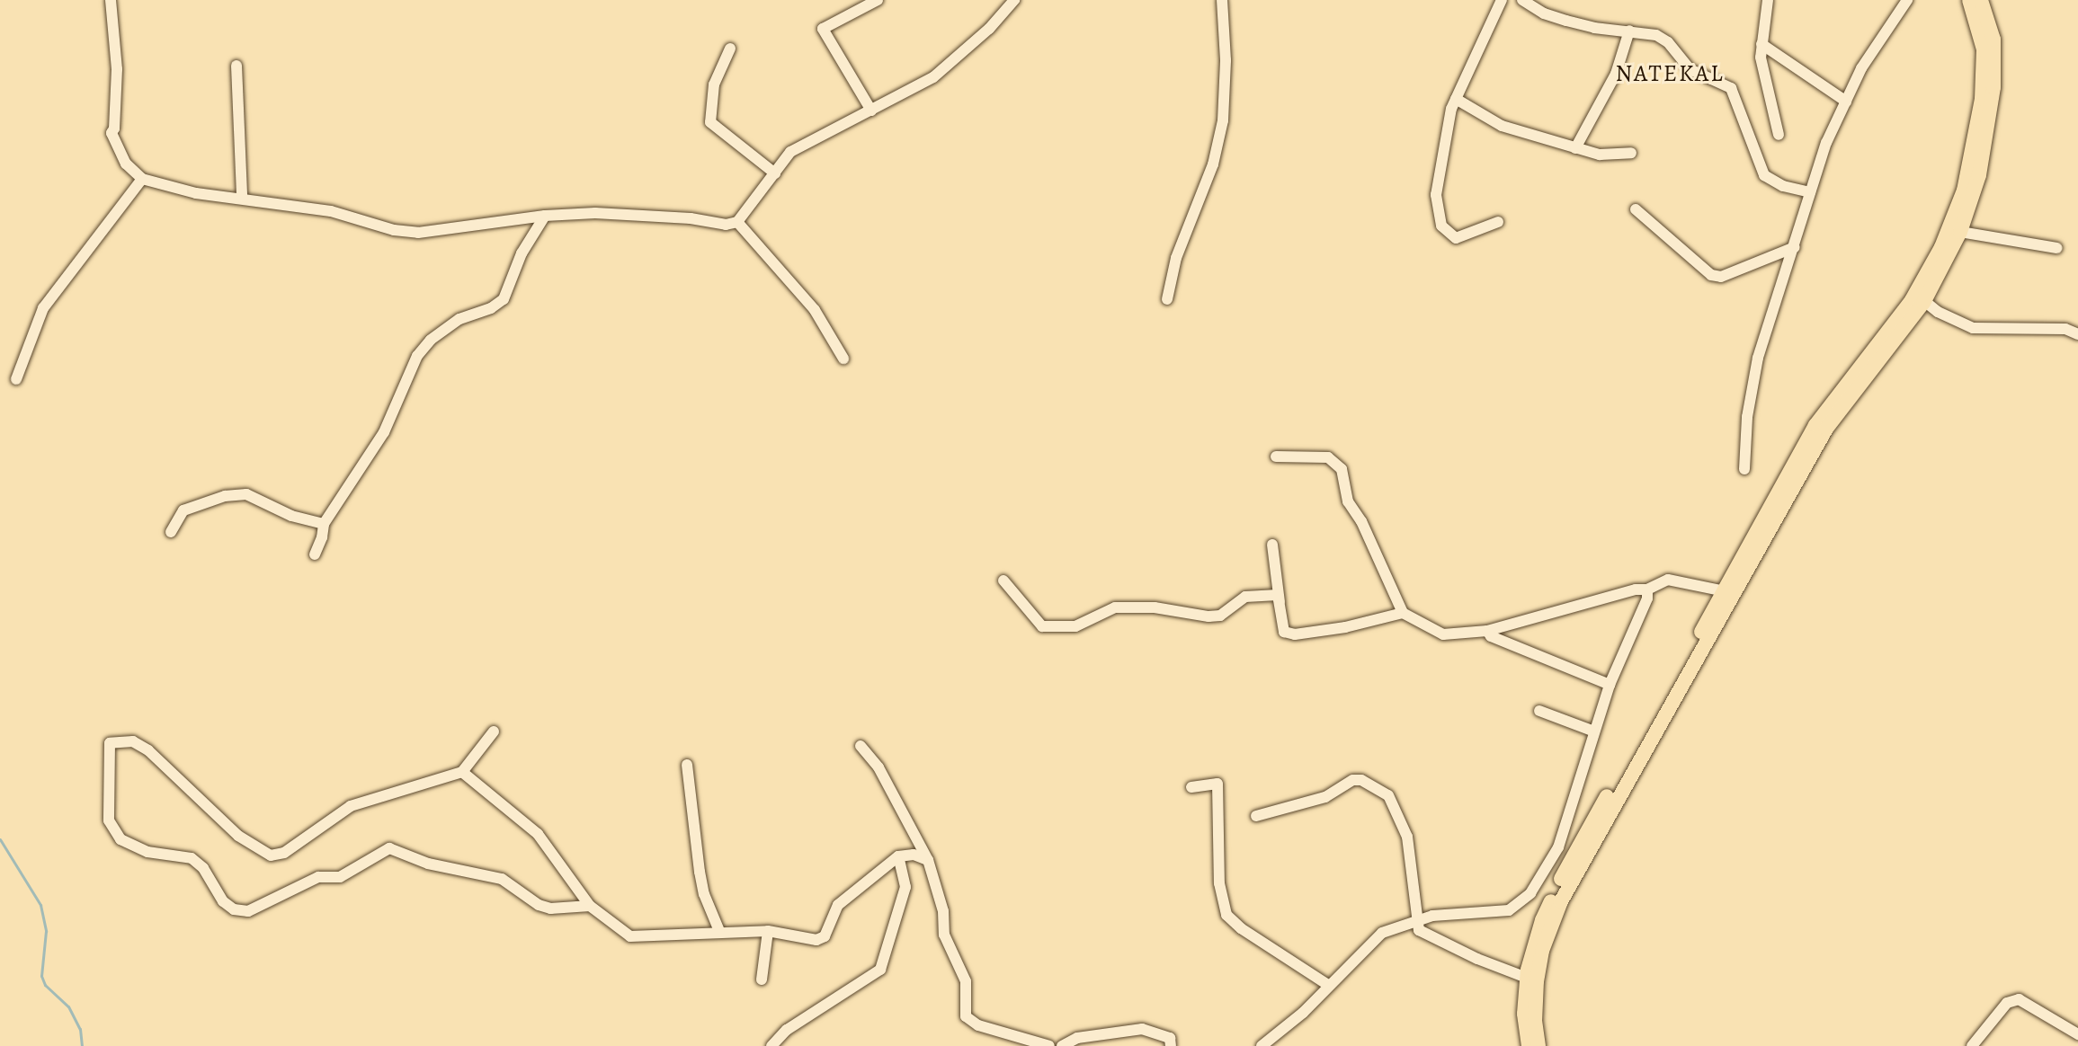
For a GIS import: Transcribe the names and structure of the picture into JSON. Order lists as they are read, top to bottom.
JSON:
{
  "districts": ["NATEKAL"]
}
